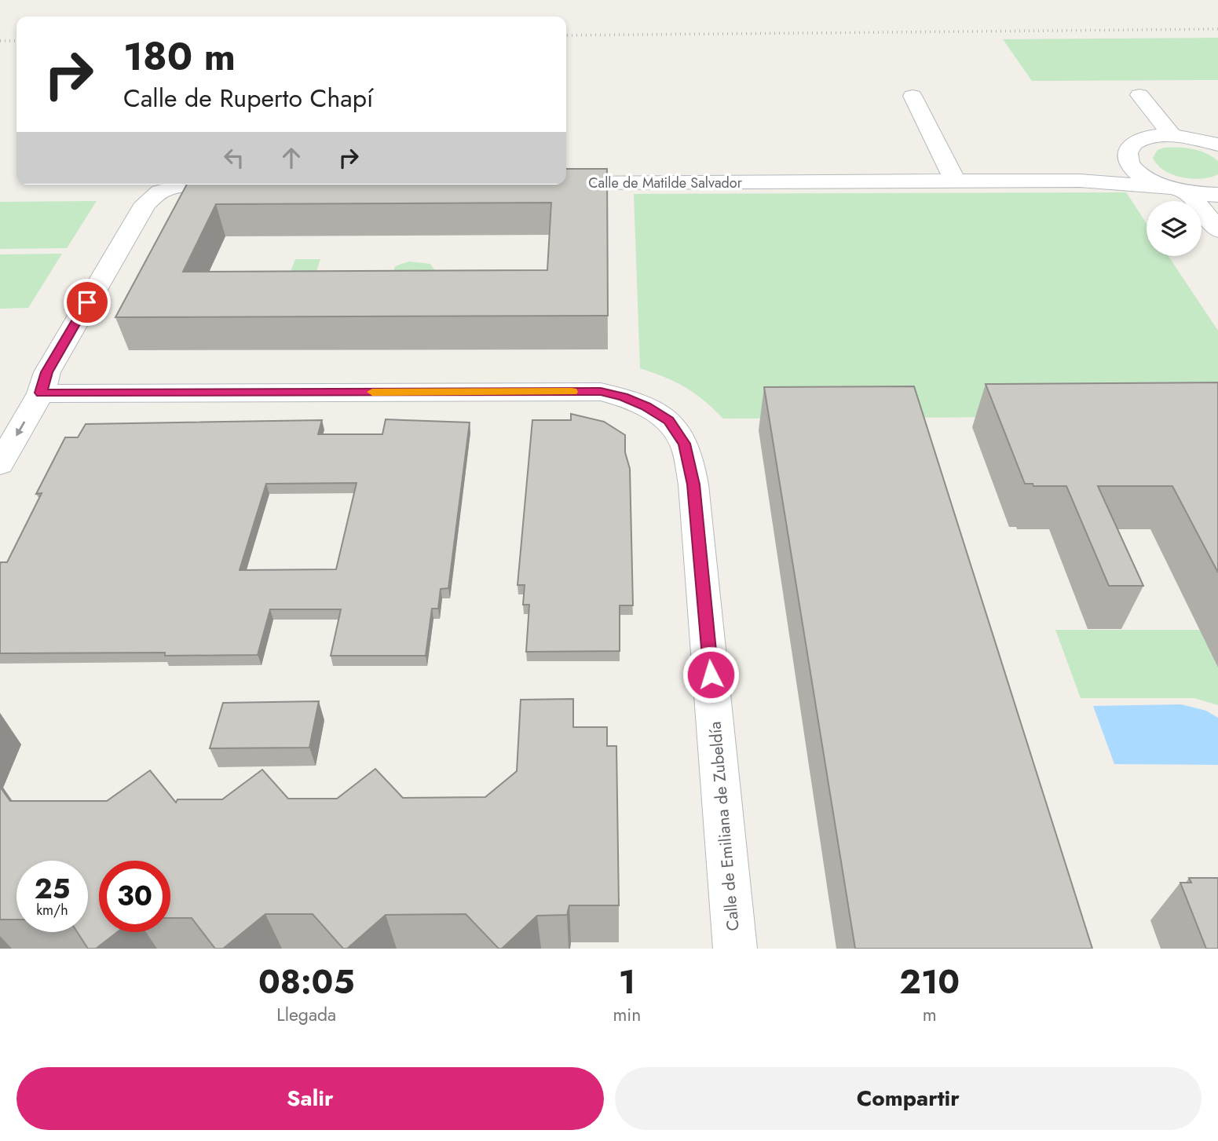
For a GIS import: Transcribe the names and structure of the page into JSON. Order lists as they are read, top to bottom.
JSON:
{
  "streets": {
    "street": ["Calle de Matilde Salvador", "Calle de Emiliana de Zubeldía"]
  },
  "page": {
    "turn": ["180 m", "Calle de Ruperto Chapí"],
    "speed": "25 km/h",
    "limit": "30",
    "eta": [
      "08:05",
      "Llegada",
      "1",
      "min",
      "210",
      "m"
    ],
    "buttons": ["Salir", "Compartir"]
  }
}
